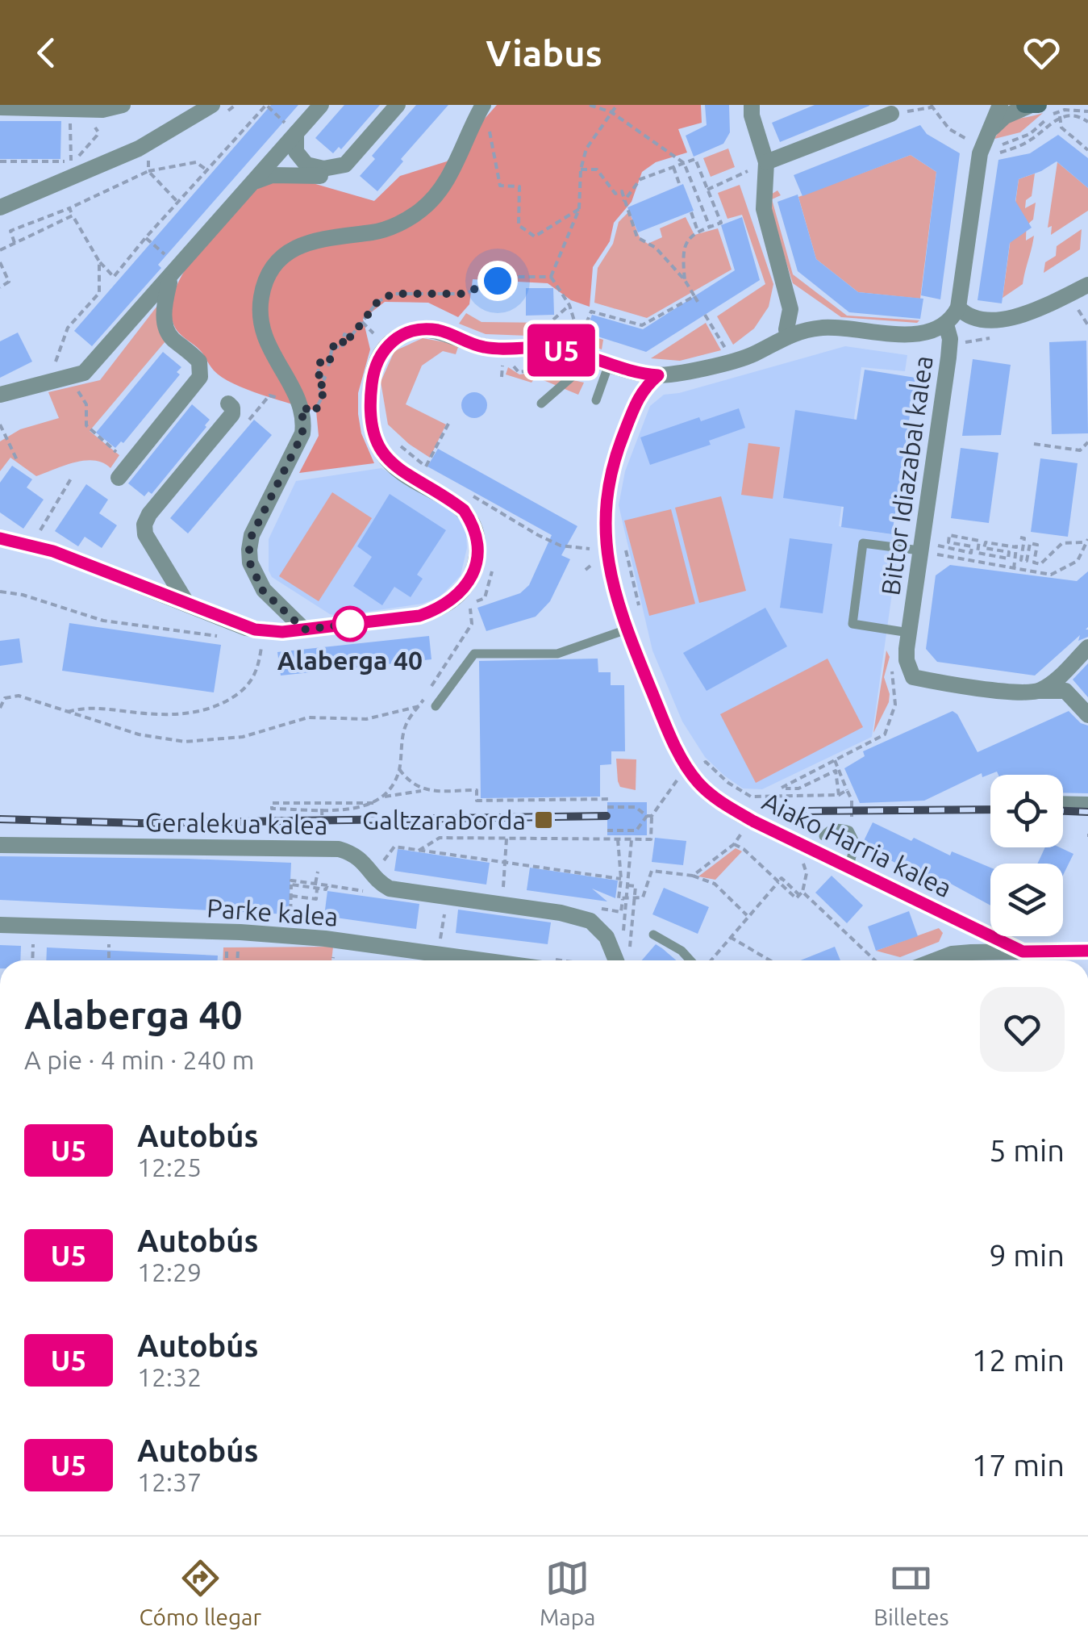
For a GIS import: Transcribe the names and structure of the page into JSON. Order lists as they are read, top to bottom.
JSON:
{
  "streets": {
    "street": [
      "Bittor Idiazabal kalea",
      "Geralekua kalea",
      "Aiako Harria kalea",
      "Parke kalea"
    ]
  },
  "places": {
    "other": ["Alaberga 40"],
    "transit": ["Galtzaraborda"]
  },
  "lines": ["bus line U5"],
  "page": {
    "header": "Viabus",
    "on_map": "U5",
    "heading": ["Alaberga 40", "A pie · 4 min · 240 m"],
    "list": [
      {
        "mark": "U5",
        "name": "Autobús",
        "note": "12:25",
        "value": "5 min"
      },
      {
        "mark": "U5",
        "name": "Autobús",
        "note": "12:29",
        "value": "9 min"
      },
      {
        "mark": "U5",
        "name": "Autobús",
        "note": "12:32",
        "value": "12 min"
      },
      {
        "mark": "U5",
        "name": "Autobús",
        "note": "12:37",
        "value": "17 min"
      }
    ],
    "tabs": ["Cómo llegar", "Mapa", "Billetes"]
  }
}
